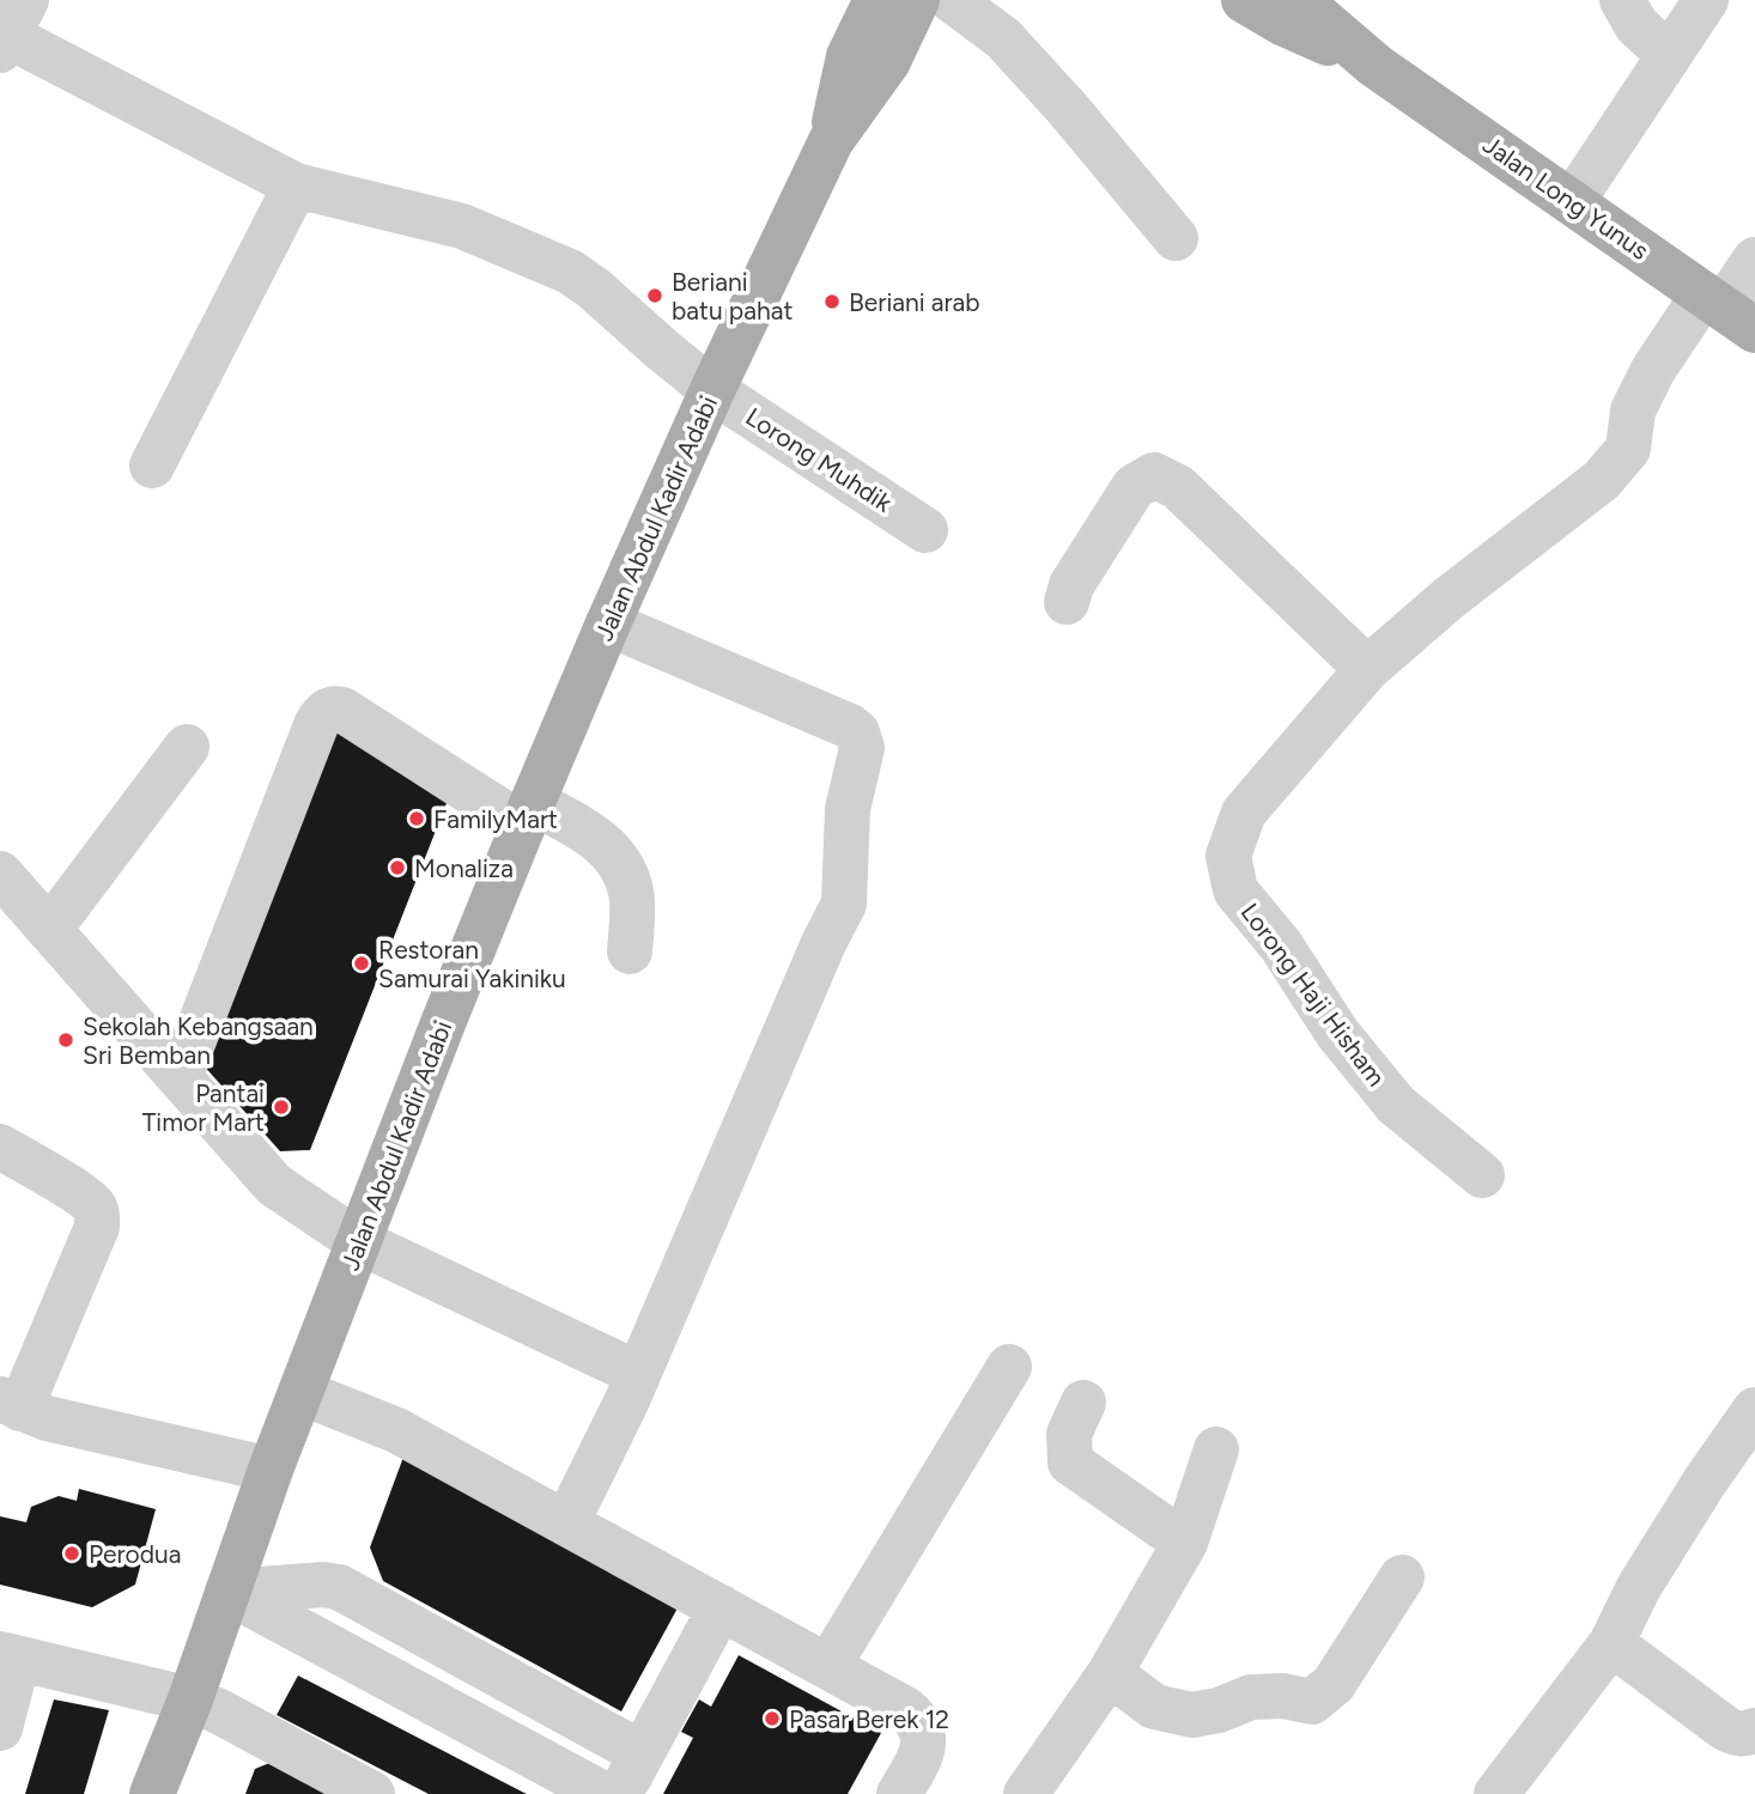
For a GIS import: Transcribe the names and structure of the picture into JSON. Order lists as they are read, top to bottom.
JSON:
{
  "streets": {
    "main road": ["Jalan Long Yunus", "Jalan Abdul Kadir Adabi"],
    "street": ["Lorong Muhdik", "Lorong Haji Hisham"]
  },
  "crossings": [
    ["Jalan Long Yunus", "Lorong Haji Hisham"],
    ["Lorong Muhdik", "Jalan Abdul Kadir Adabi"]
  ],
  "places": [
    "Beriani batu pahat",
    "Beriani arab",
    "FamilyMart",
    "Monaliza",
    "Restoran Samurai Yakiniku",
    "Sekolah Kebangsaan Sri Bemban",
    "Pantai Timor Mart",
    "Perodua",
    "Pasar Berek 12"
  ]
}
